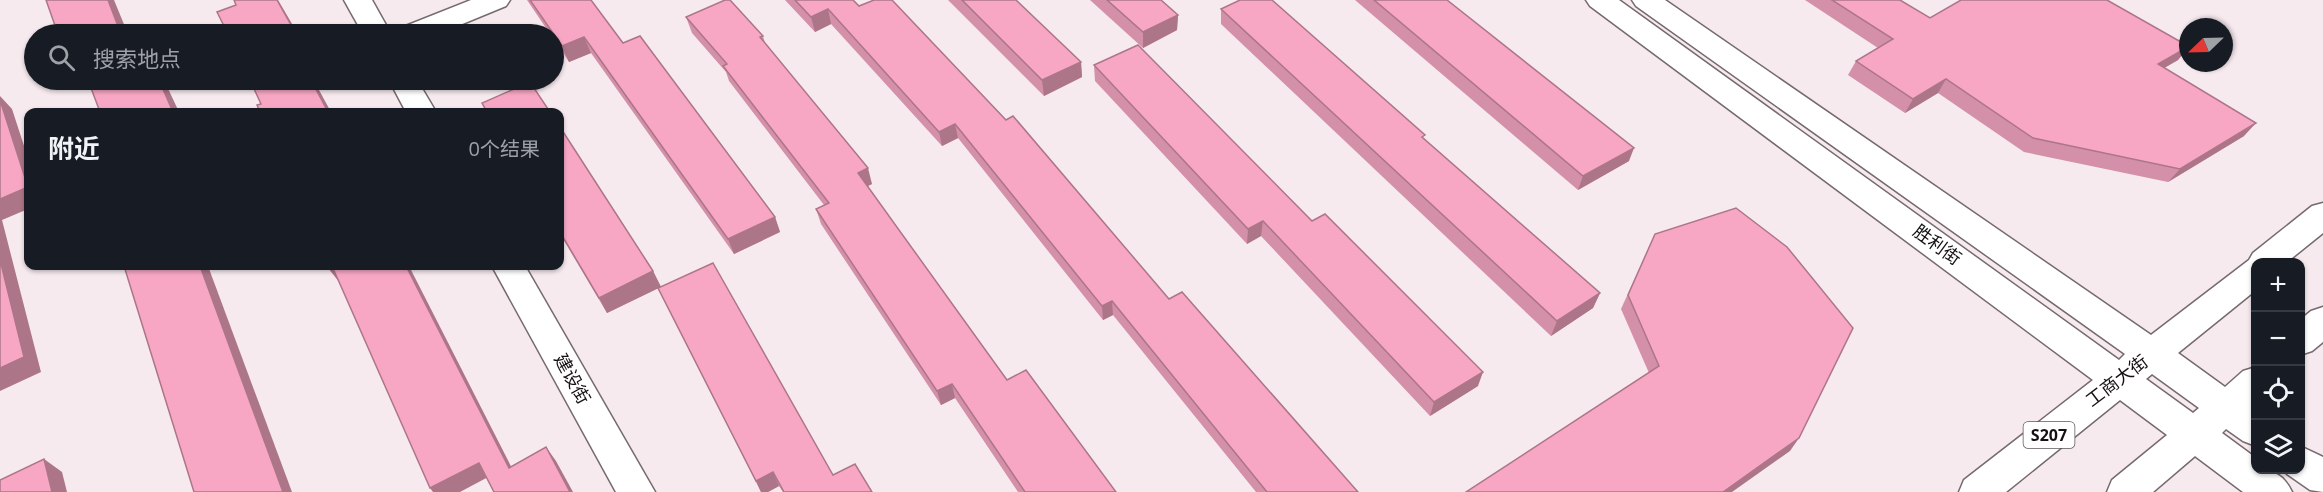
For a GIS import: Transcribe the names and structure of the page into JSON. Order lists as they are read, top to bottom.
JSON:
{
  "streets": {
    "main road": [
      "胜利街",
      "建设街",
      "工商大街",
      "S207"
    ]
  },
  "crossings": [
    ["胜利街", "工商大街"]
  ],
  "north": "bottom left",
  "page": {
    "search": "搜索地点",
    "heading": ["附近", "0个结果"],
    "map_buttons": ["+", "−"]
  }
}
